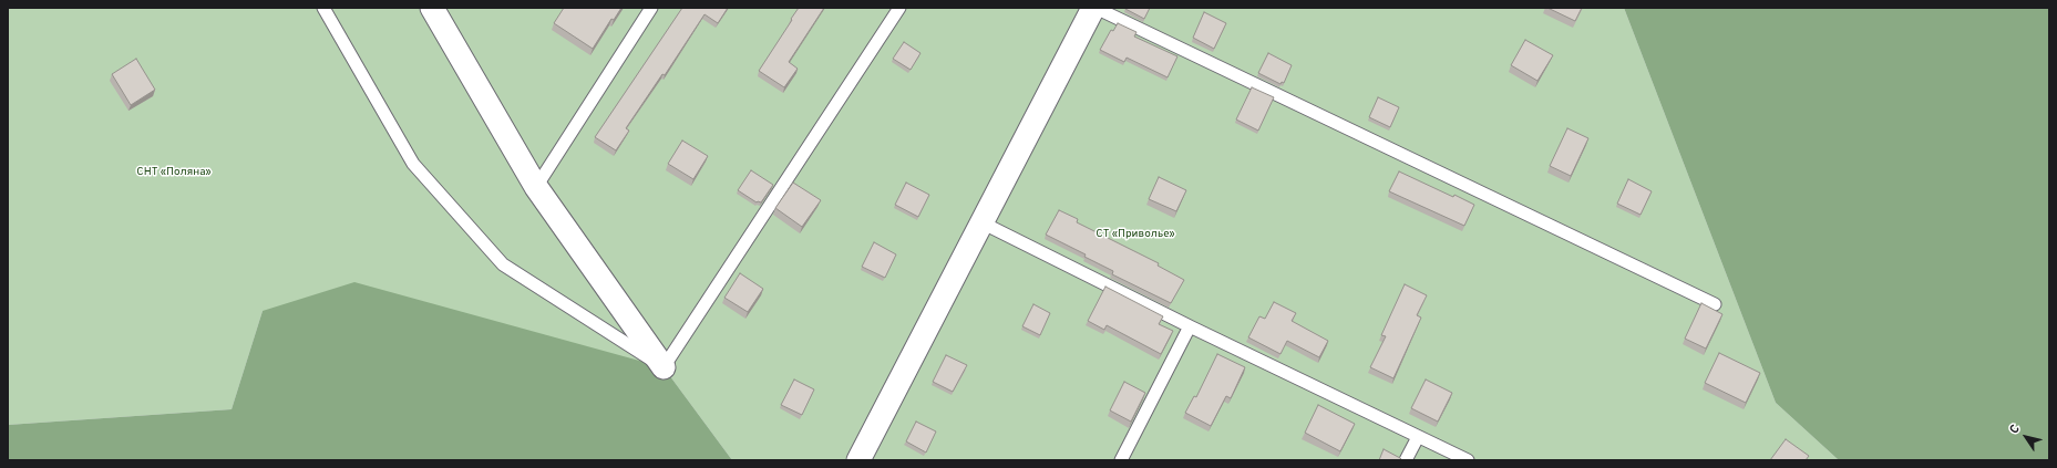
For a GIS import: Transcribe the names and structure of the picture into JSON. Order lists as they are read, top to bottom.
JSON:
{
  "parks": ["СНТ «Поляна»", "СТ «Приволье»"],
  "north": "top left"
}
